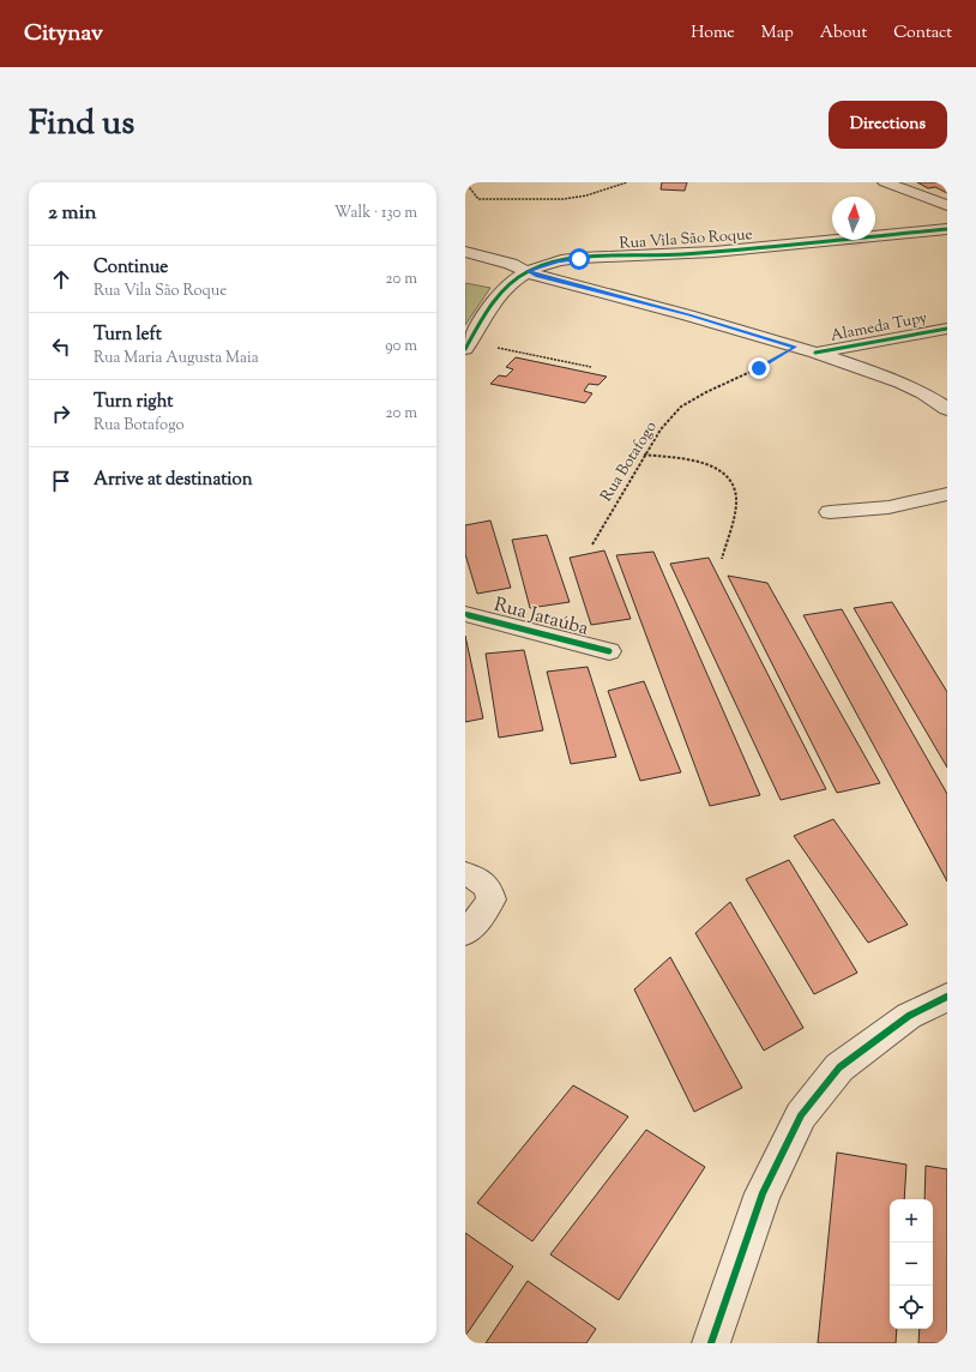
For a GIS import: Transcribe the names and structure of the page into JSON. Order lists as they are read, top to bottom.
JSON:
{
  "streets": {
    "street": ["Rua Vila São Roque", "Alameda Tupy", "Rua Jataúba"],
    "path": ["Rua Botafogo"]
  },
  "north": "top",
  "page": {
    "header": "Citynav",
    "nav": [
      "Home",
      "Map",
      "About",
      "Contact"
    ],
    "title": "Find us",
    "buttons": "Directions",
    "heading": ["2 min", "Walk · 130 m"],
    "list": [
      ["Continue", "Rua Vila São Roque", "20 m"],
      ["Turn left", "Rua Maria Augusta Maia", "90 m"],
      ["Turn right", "Rua Botafogo", "20 m"],
      "Arrive at destination"
    ],
    "map_buttons": ["+", "−"]
  }
}
